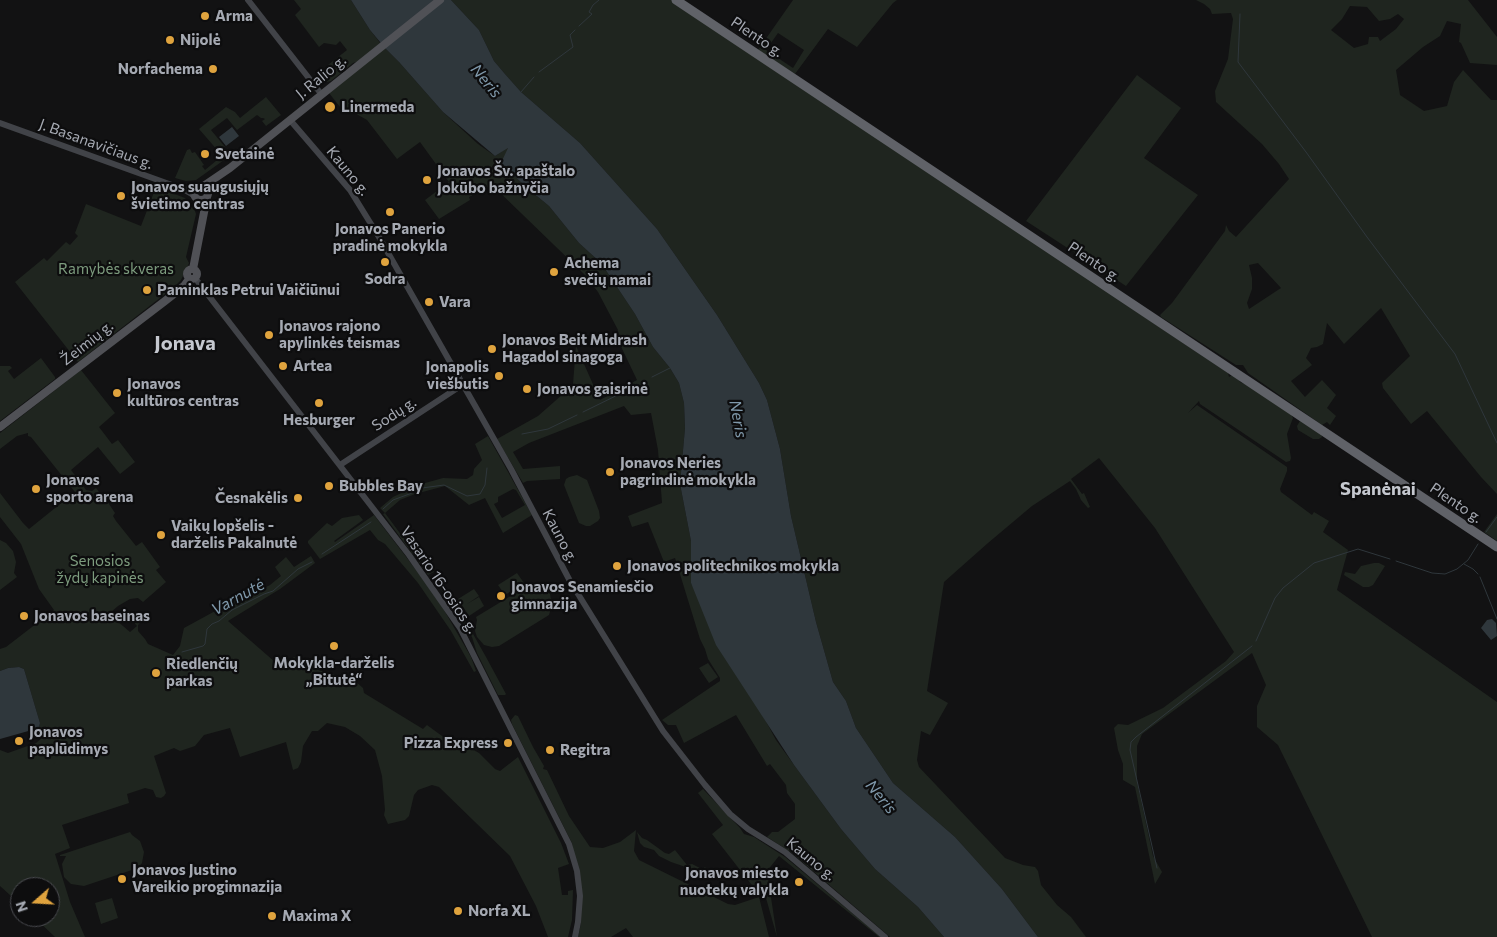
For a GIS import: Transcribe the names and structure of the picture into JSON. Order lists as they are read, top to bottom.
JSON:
{
  "streets": {
    "highway": ["Plento g."],
    "main road": [
      "J. Ralio g.",
      "J. Basanavičiaus g.",
      "Kauno g.",
      "Žeimių g.",
      "Sodų g.",
      "Vasario 16-osios g."
    ]
  },
  "crossings": [
    ["J. Ralio g.", "J. Basanavičiaus g."],
    ["J. Ralio g.", "Kauno g."],
    ["Kauno g.", "Sodų g."],
    ["Žeimių g.", "Vasario 16-osios g."],
    ["Sodų g.", "Vasario 16-osios g."]
  ],
  "districts": ["Jonava", "Spanėnai"],
  "water": ["Neris", "Varnutė"],
  "parks": ["Ramybės skveras", "Senosios žydų kapinės"],
  "places": [
    "Arma",
    "Nijolė",
    "Norfachema",
    "Linermeda",
    "Svetainė",
    "Jonavos Šv. apaštalo Jokūbo bažnyčia",
    "Jonavos suaugusiųjų švietimo centras",
    "Jonavos Panerio pradinė mokykla",
    "Sodra",
    "Achema svečių namai",
    "Paminklas Petrui Vaičiūnui",
    "Vara",
    "Jonavos rajono apylinkės teismas",
    "Jonavos Beit Midrash Hagadol sinagoga",
    "Artea",
    "Jonapolis viešbutis",
    "Jonavos gaisrinė",
    "Jonavos kultūros centras",
    "Hesburger",
    "Jonavos Neries pagrindinė mokykla",
    "Bubbles Bay",
    "Jonavos sporto arena",
    "Česnakėlis",
    "Vaikų lopšelis - darželis Pakalnutė",
    "Jonavos politechnikos mokykla",
    "Jonavos Senamiesčio gimnazija",
    "Jonavos baseinas",
    "Mokykla-darželis „Bitutė“",
    "Riedlenčių parkas",
    "Jonavos paplūdimys",
    "Pizza Express",
    "Regitra",
    "Jonavos Justino Vareikio progimnazija",
    "Jonavos miesto nuotekų valykla",
    "Norfa XL",
    "Maxima X"
  ],
  "north": "left"
}
